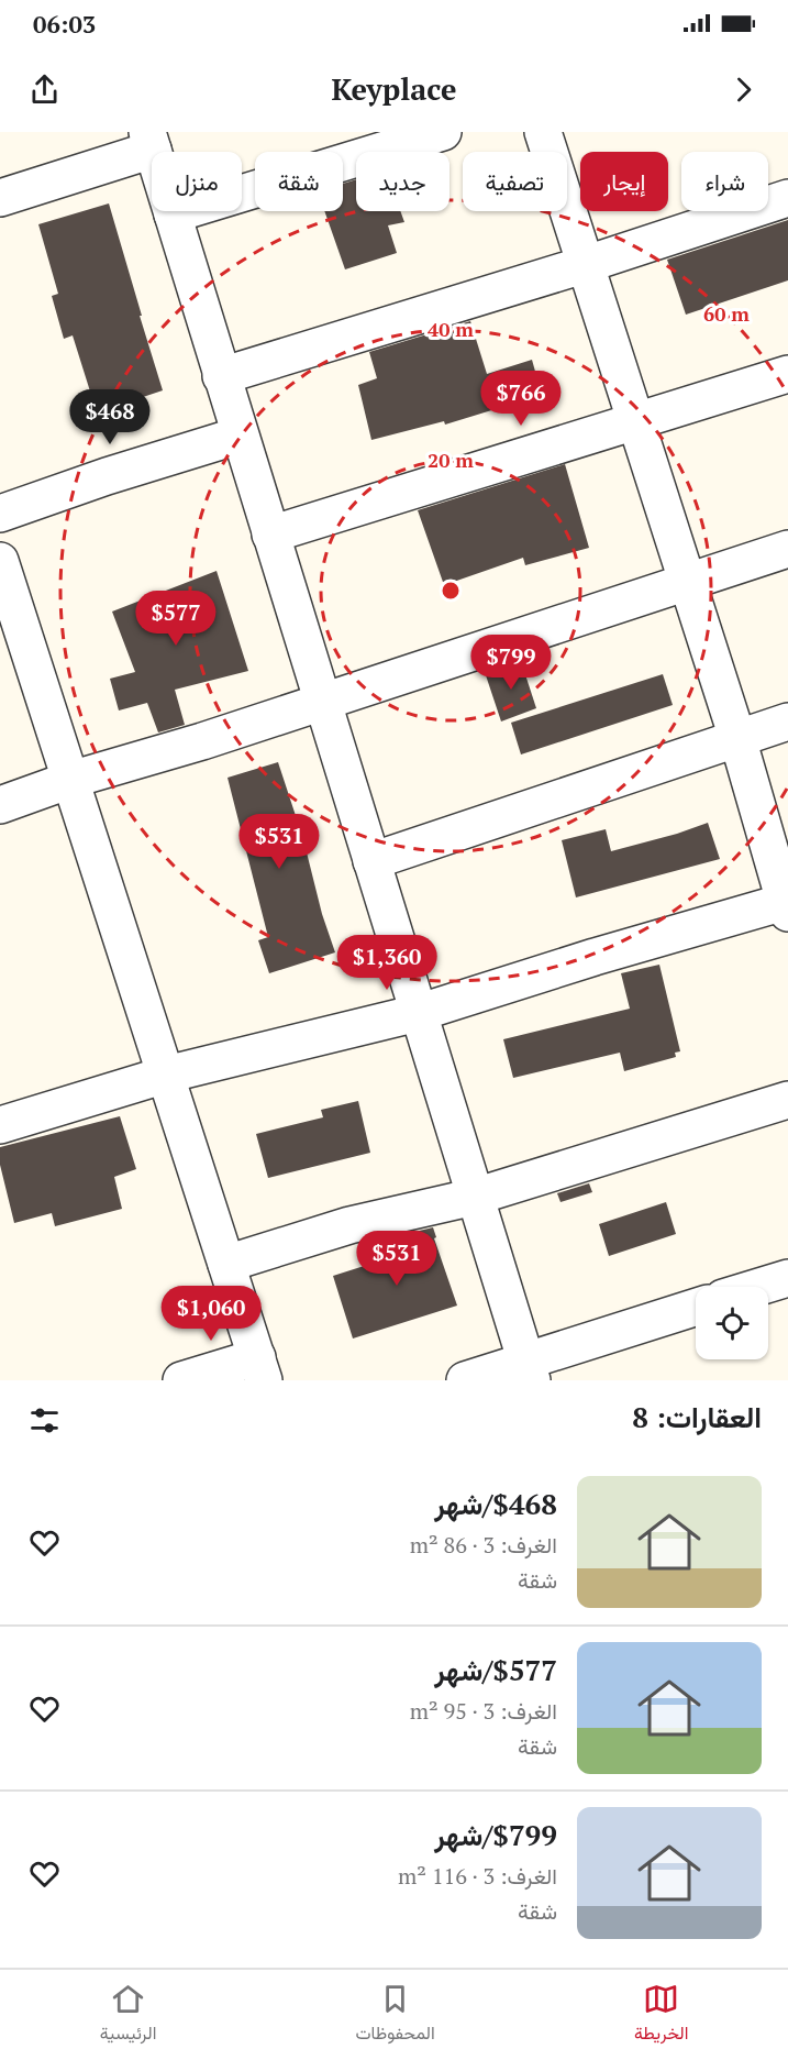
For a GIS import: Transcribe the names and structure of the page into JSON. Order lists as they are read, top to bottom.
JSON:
{
  "page": {
    "status": "06:03",
    "header": "Keyplace",
    "chip": [
      "شراء",
      "إيجار",
      "تصفية",
      "جديد",
      "شقة",
      "منزل"
    ],
    "price": [
      "$766",
      "$468",
      "$577",
      "$799",
      "$531",
      "$1,360",
      "$531",
      "$1,060"
    ],
    "heading": "العقارات: 8",
    "list": [
      {
        "name": "$468/شهر",
        "note": "الغرف: 3 · 86 m² · شقة"
      },
      {
        "name": "$577/شهر",
        "note": "الغرف: 3 · 95 m² · شقة"
      },
      {
        "name": "$799/شهر",
        "note": "الغرف: 3 · 116 m² · شقة"
      }
    ],
    "tabs": ["الخريطة", "المحفوظات", "الرئيسية"]
  },
  "rings": ["60 m", "40 m", "20 m"]
}
